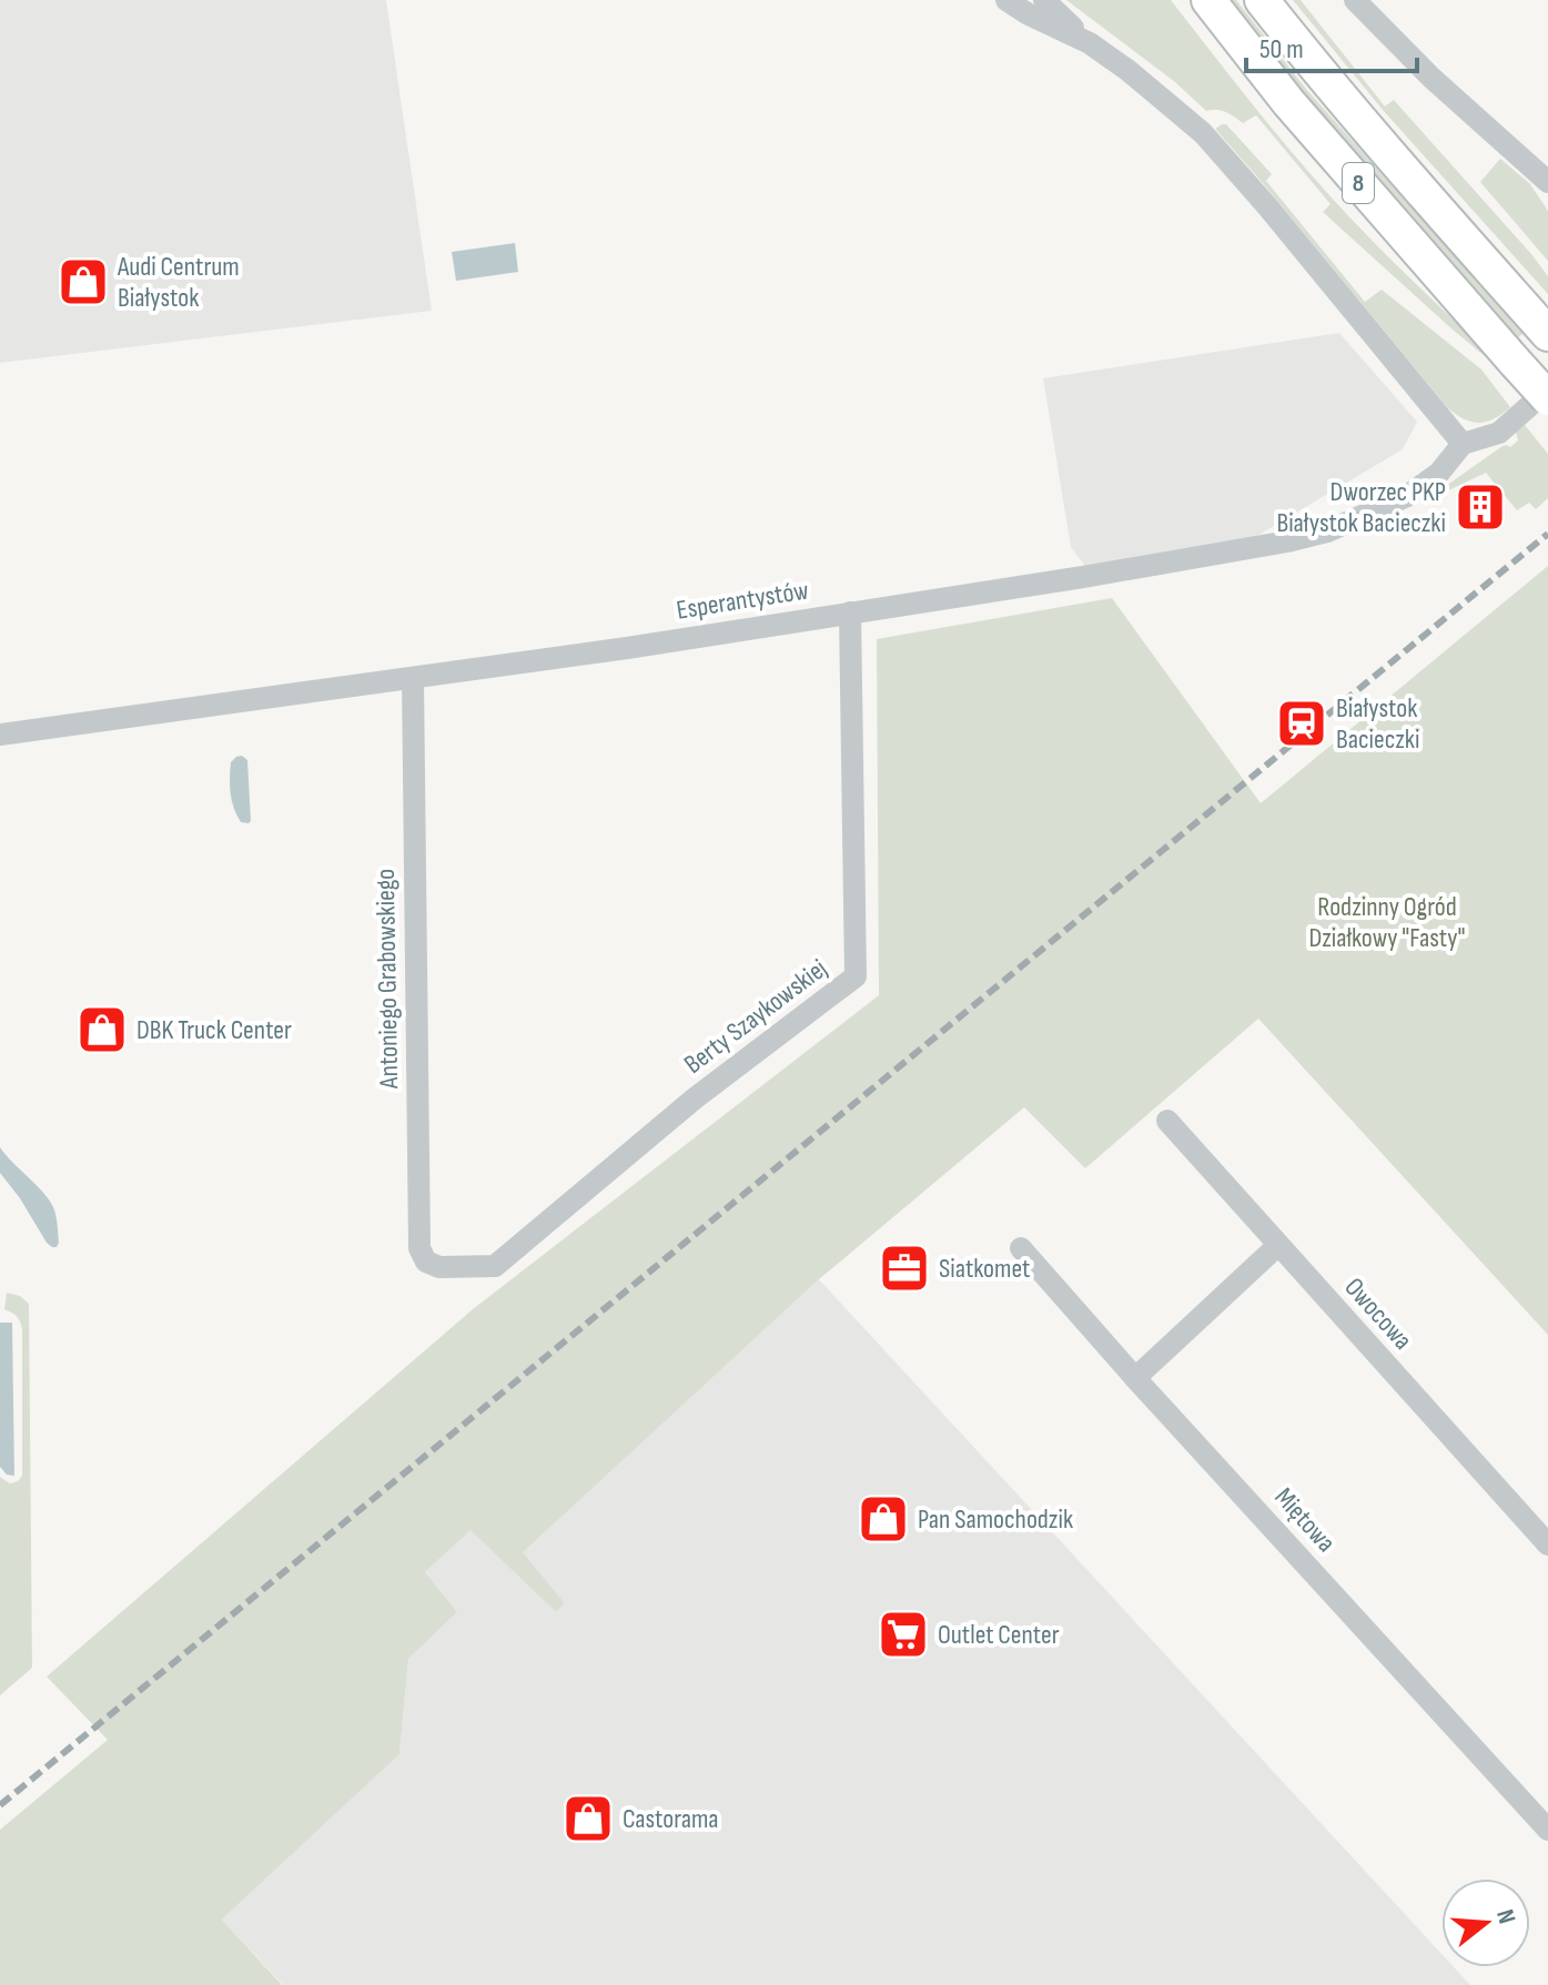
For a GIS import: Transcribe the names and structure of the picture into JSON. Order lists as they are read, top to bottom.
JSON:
{
  "streets": {
    "highway": ["8"],
    "street": [
      "Esperantystów",
      "Antoniego Grabowskiego",
      "Berty Szaykowskiej",
      "Owocowa",
      "Miętowa"
    ]
  },
  "crossings": [
    ["Esperantystów", "Antoniego Grabowskiego"],
    ["Esperantystów", "Berty Szaykowskiej"],
    ["Antoniego Grabowskiego", "Berty Szaykowskiej"]
  ],
  "parks": ["Rodzinny Ogród Działkowy \"Fasty\""],
  "places": {
    "shop": [
      "Audi Centrum Białystok",
      "DBK Truck Center",
      "Pan Samochodzik",
      "Castorama"
    ],
    "building": ["Dworzec PKP Białystok Bacieczki"],
    "station": ["Białystok Bacieczki"],
    "office": ["Siatkomet"],
    "supermarket": ["Outlet Center"]
  },
  "scale_bar": "50 m",
  "north": "right"
}
